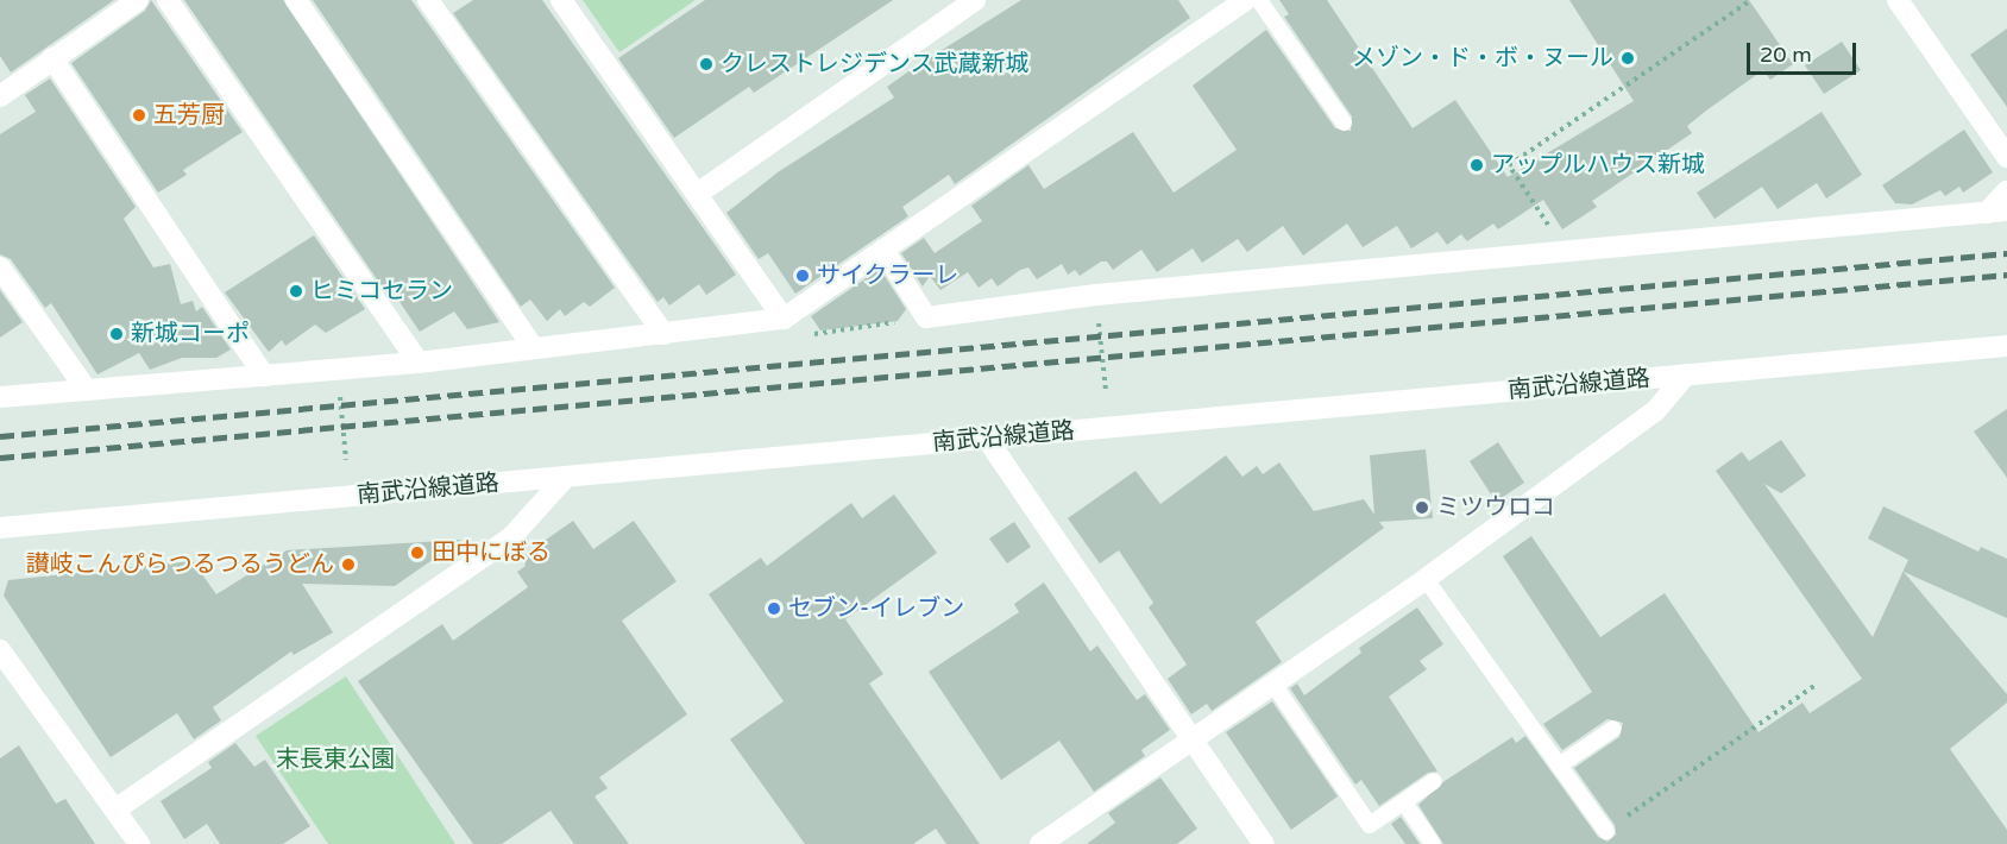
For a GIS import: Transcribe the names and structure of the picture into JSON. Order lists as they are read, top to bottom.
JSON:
{
  "streets": {
    "street": ["南武沿線道路"]
  },
  "parks": ["末長東公園"],
  "places": [
    "メゾン・ド・ボ・ヌール",
    "クレストレジデンス武蔵新城",
    "五芳厨",
    "アップルハウス新城",
    "サイクラーレ",
    "ヒミコセラン",
    "新城コーポ",
    "ミツウロコ",
    "田中にぼる",
    "讃岐こんぴらつるつるうどん",
    "セブン-イレブン"
  ],
  "scale_bar": "20 m"
}
